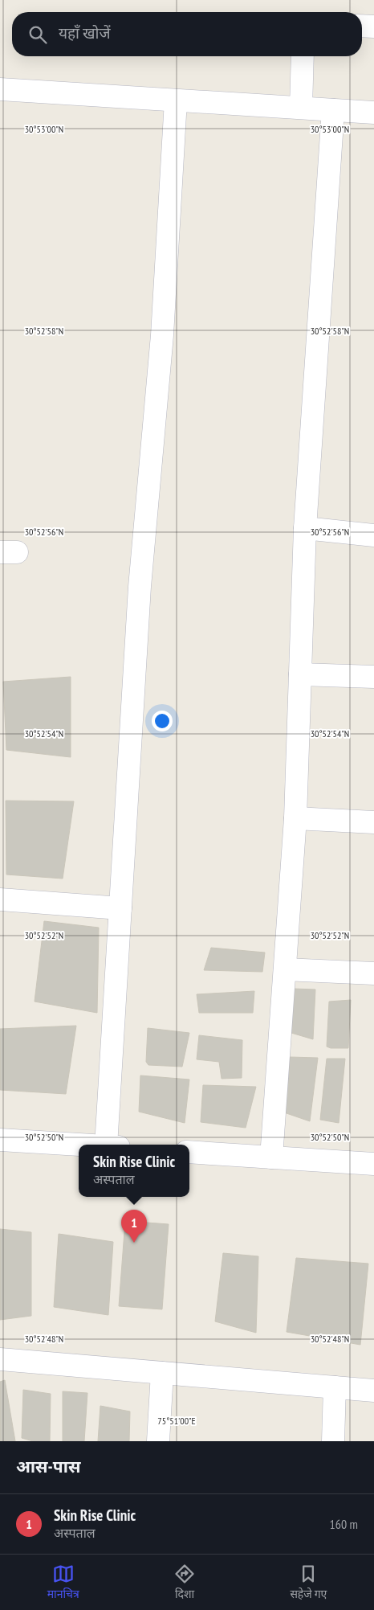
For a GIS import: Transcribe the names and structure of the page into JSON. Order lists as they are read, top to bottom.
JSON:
{
  "page": {
    "search": "यहाँ खोजें",
    "popup": ["Skin Rise Clinic", "अस्पताल"],
    "pins": "1",
    "heading": "आस-पास",
    "list": [
      {
        "mark": "1",
        "name": "Skin Rise Clinic",
        "note": "अस्पताल",
        "value": "160 m"
      }
    ],
    "nav": ["मानचित्र", "दिशा", "सहेजे गए"]
  },
  "coordinates": [
    "30°53'00\"N",
    "30°52'58\"N",
    "30°52'56\"N",
    "30°52'54\"N",
    "30°52'52\"N",
    "30°52'50\"N",
    "30°52'48\"N",
    "75°51'00\"E"
  ]
}
